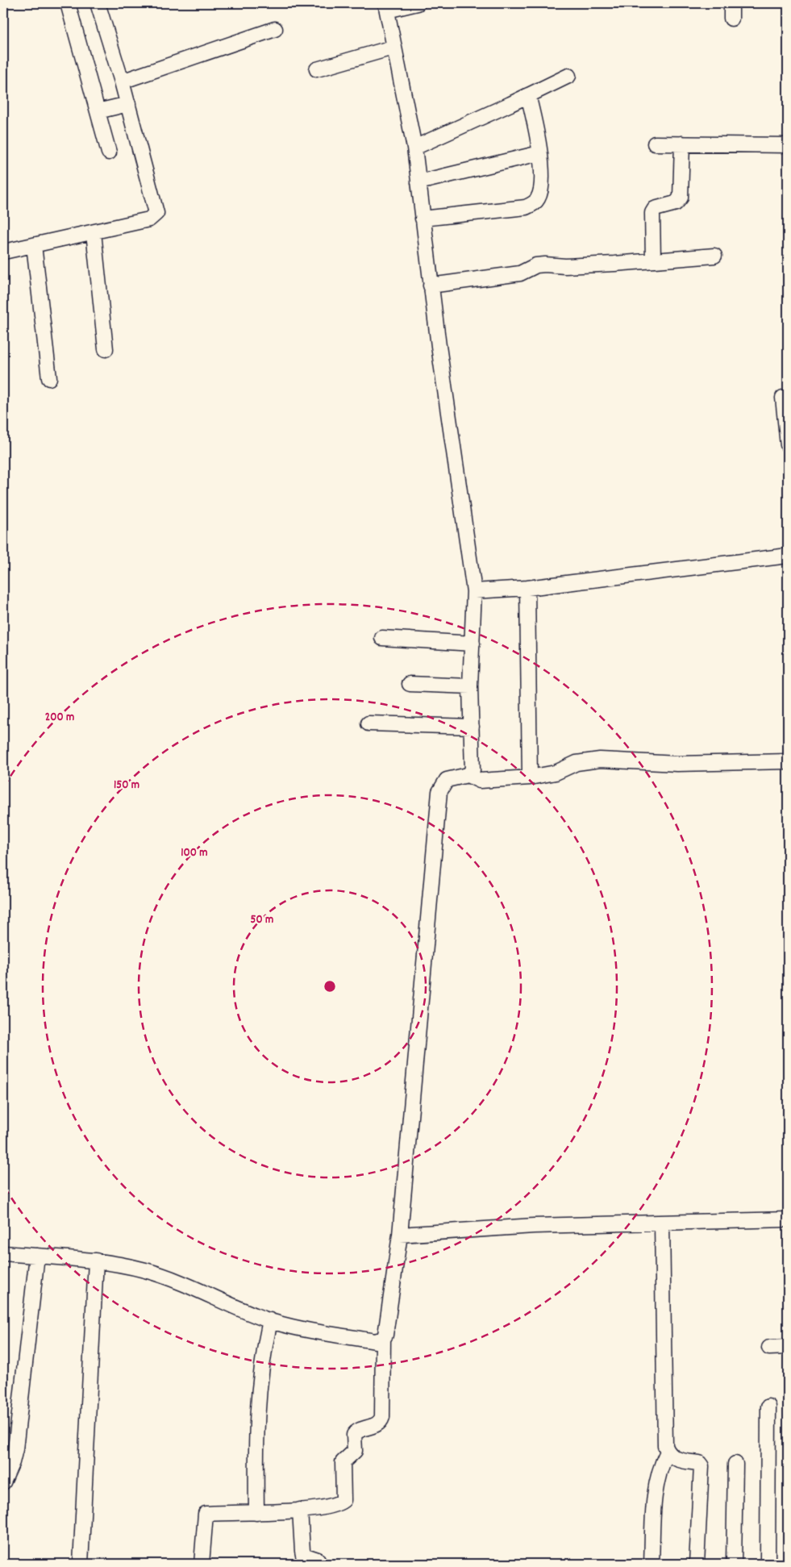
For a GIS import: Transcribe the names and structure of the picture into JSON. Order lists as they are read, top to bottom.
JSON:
{
  "rings": [
    "200 m",
    "150 m",
    "100 m",
    "50 m"
  ]
}
